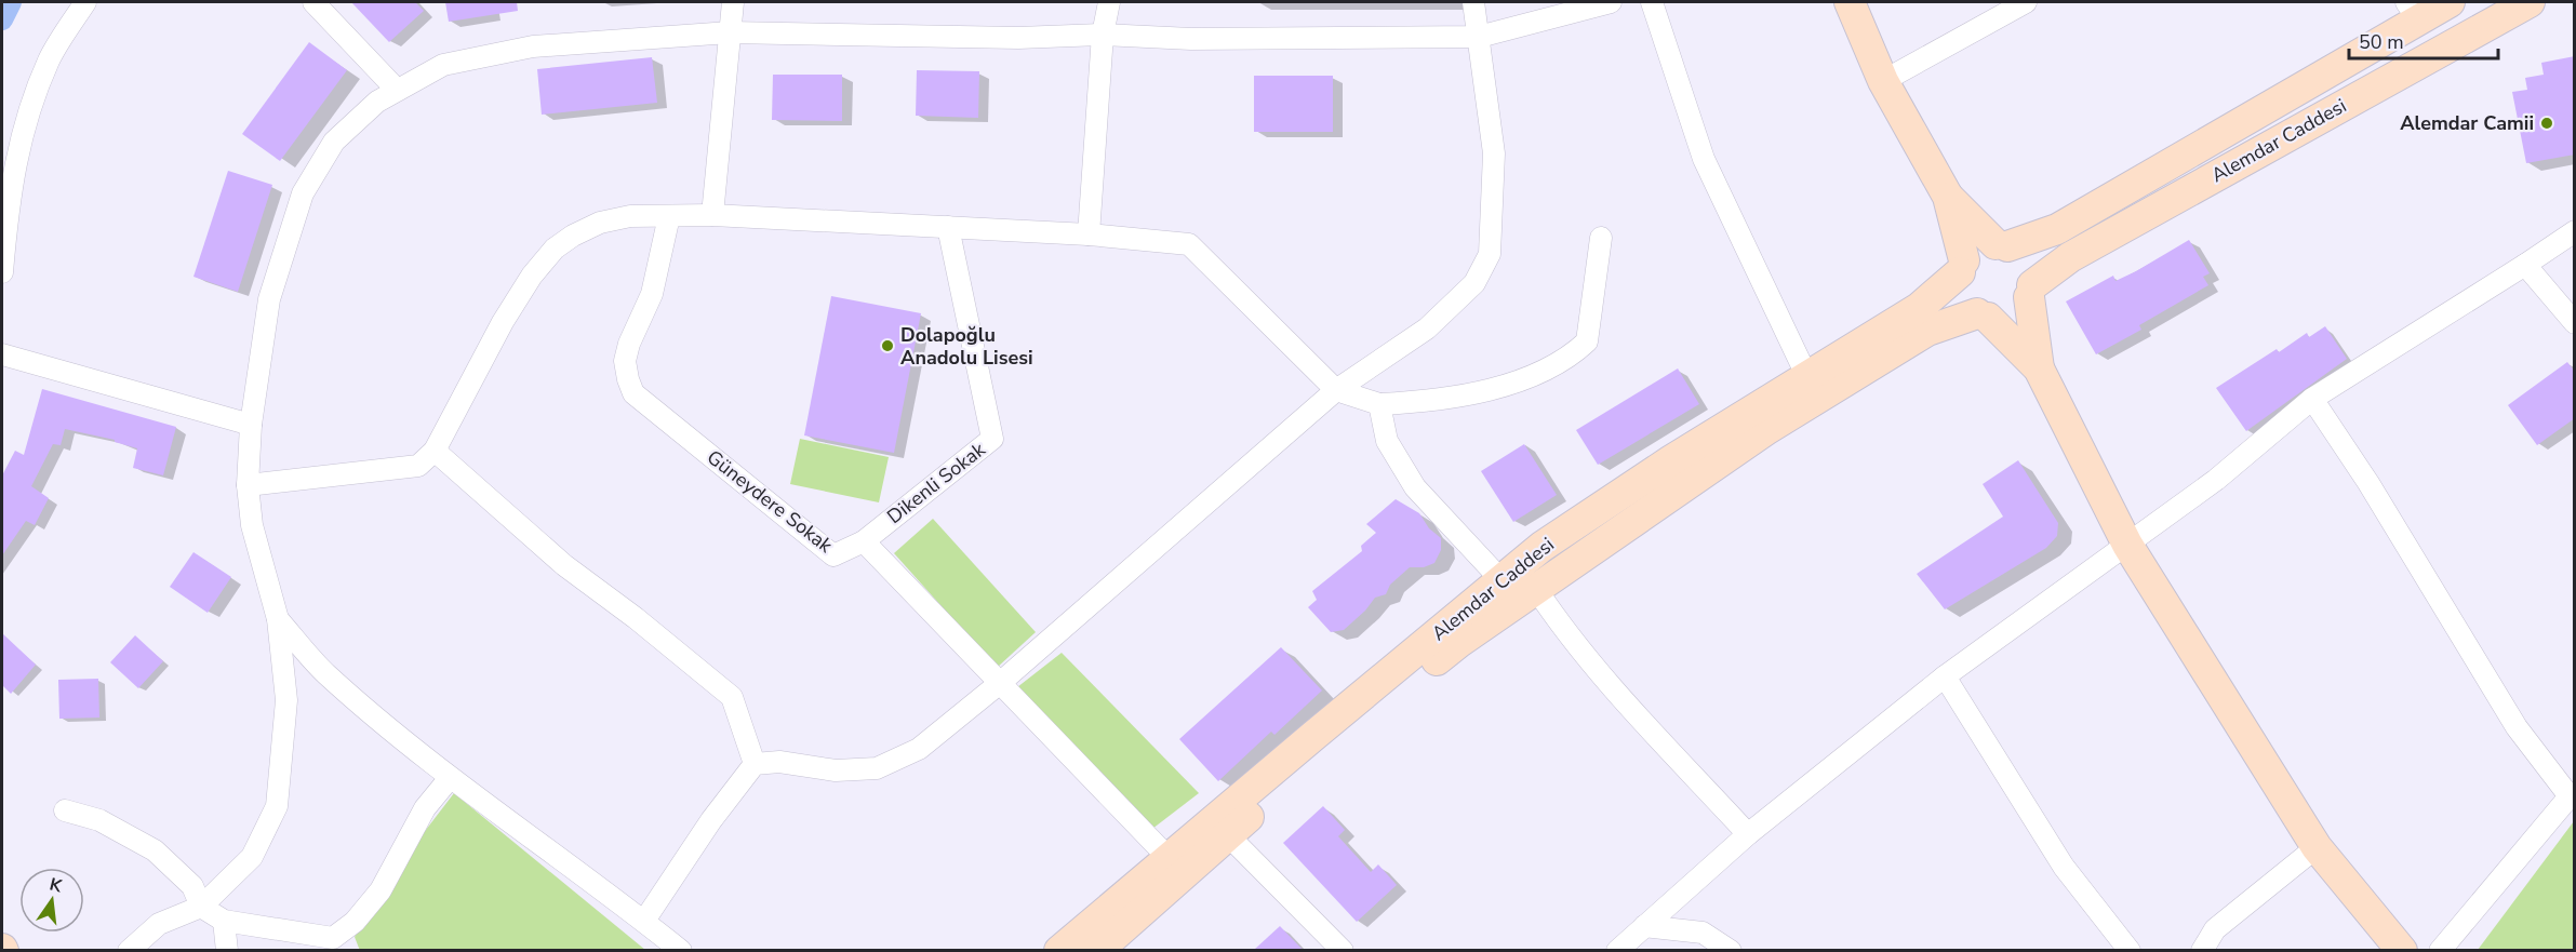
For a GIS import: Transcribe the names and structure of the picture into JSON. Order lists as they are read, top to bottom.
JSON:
{
  "streets": {
    "main road": ["Alemdar Caddesi"],
    "street": ["Dikenli Sokak", "Güneydere Sokak"]
  },
  "crossings": [
    ["Alemdar Caddesi", "Güneydere Sokak"],
    ["Dikenli Sokak", "Güneydere Sokak"]
  ],
  "places": ["Alemdar Camii", "Dolapoğlu Anadolu Lisesi"],
  "scale_bar": "50 m",
  "north": "top"
}
